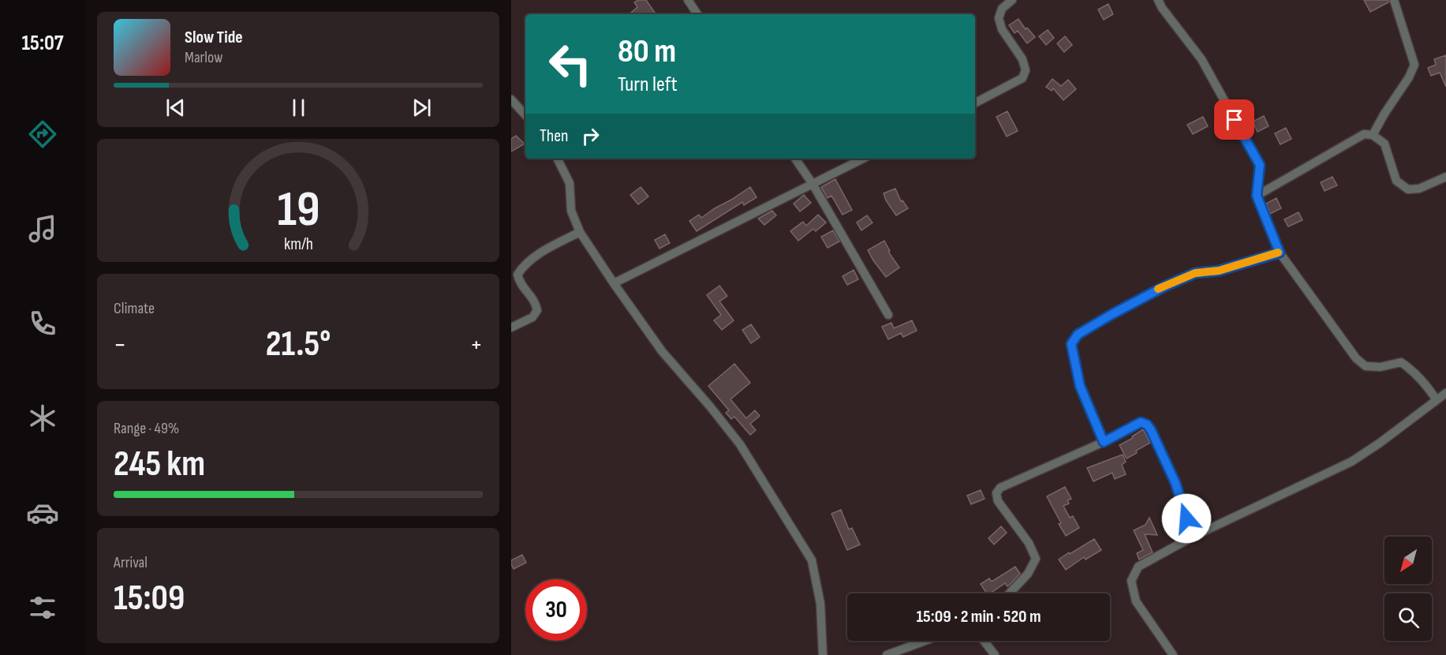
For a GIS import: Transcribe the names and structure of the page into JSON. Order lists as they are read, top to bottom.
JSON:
{
  "north": "bottom left",
  "page": {
    "tabs": "15:07",
    "turn": ["80 m", "Turn left"],
    "song": ["Slow Tide", "Marlow"],
    "then": "Then",
    "tile": [
      "Climate",
      ["Range · 49%", "245 km"],
      ["Arrival", "15:09"]
    ],
    "heat": ["−", "21.5°", "+"],
    "limit": "30",
    "trip": "15:09 · 2 min · 520 m",
    "gauge": ["19", "km/h"]
  }
}
